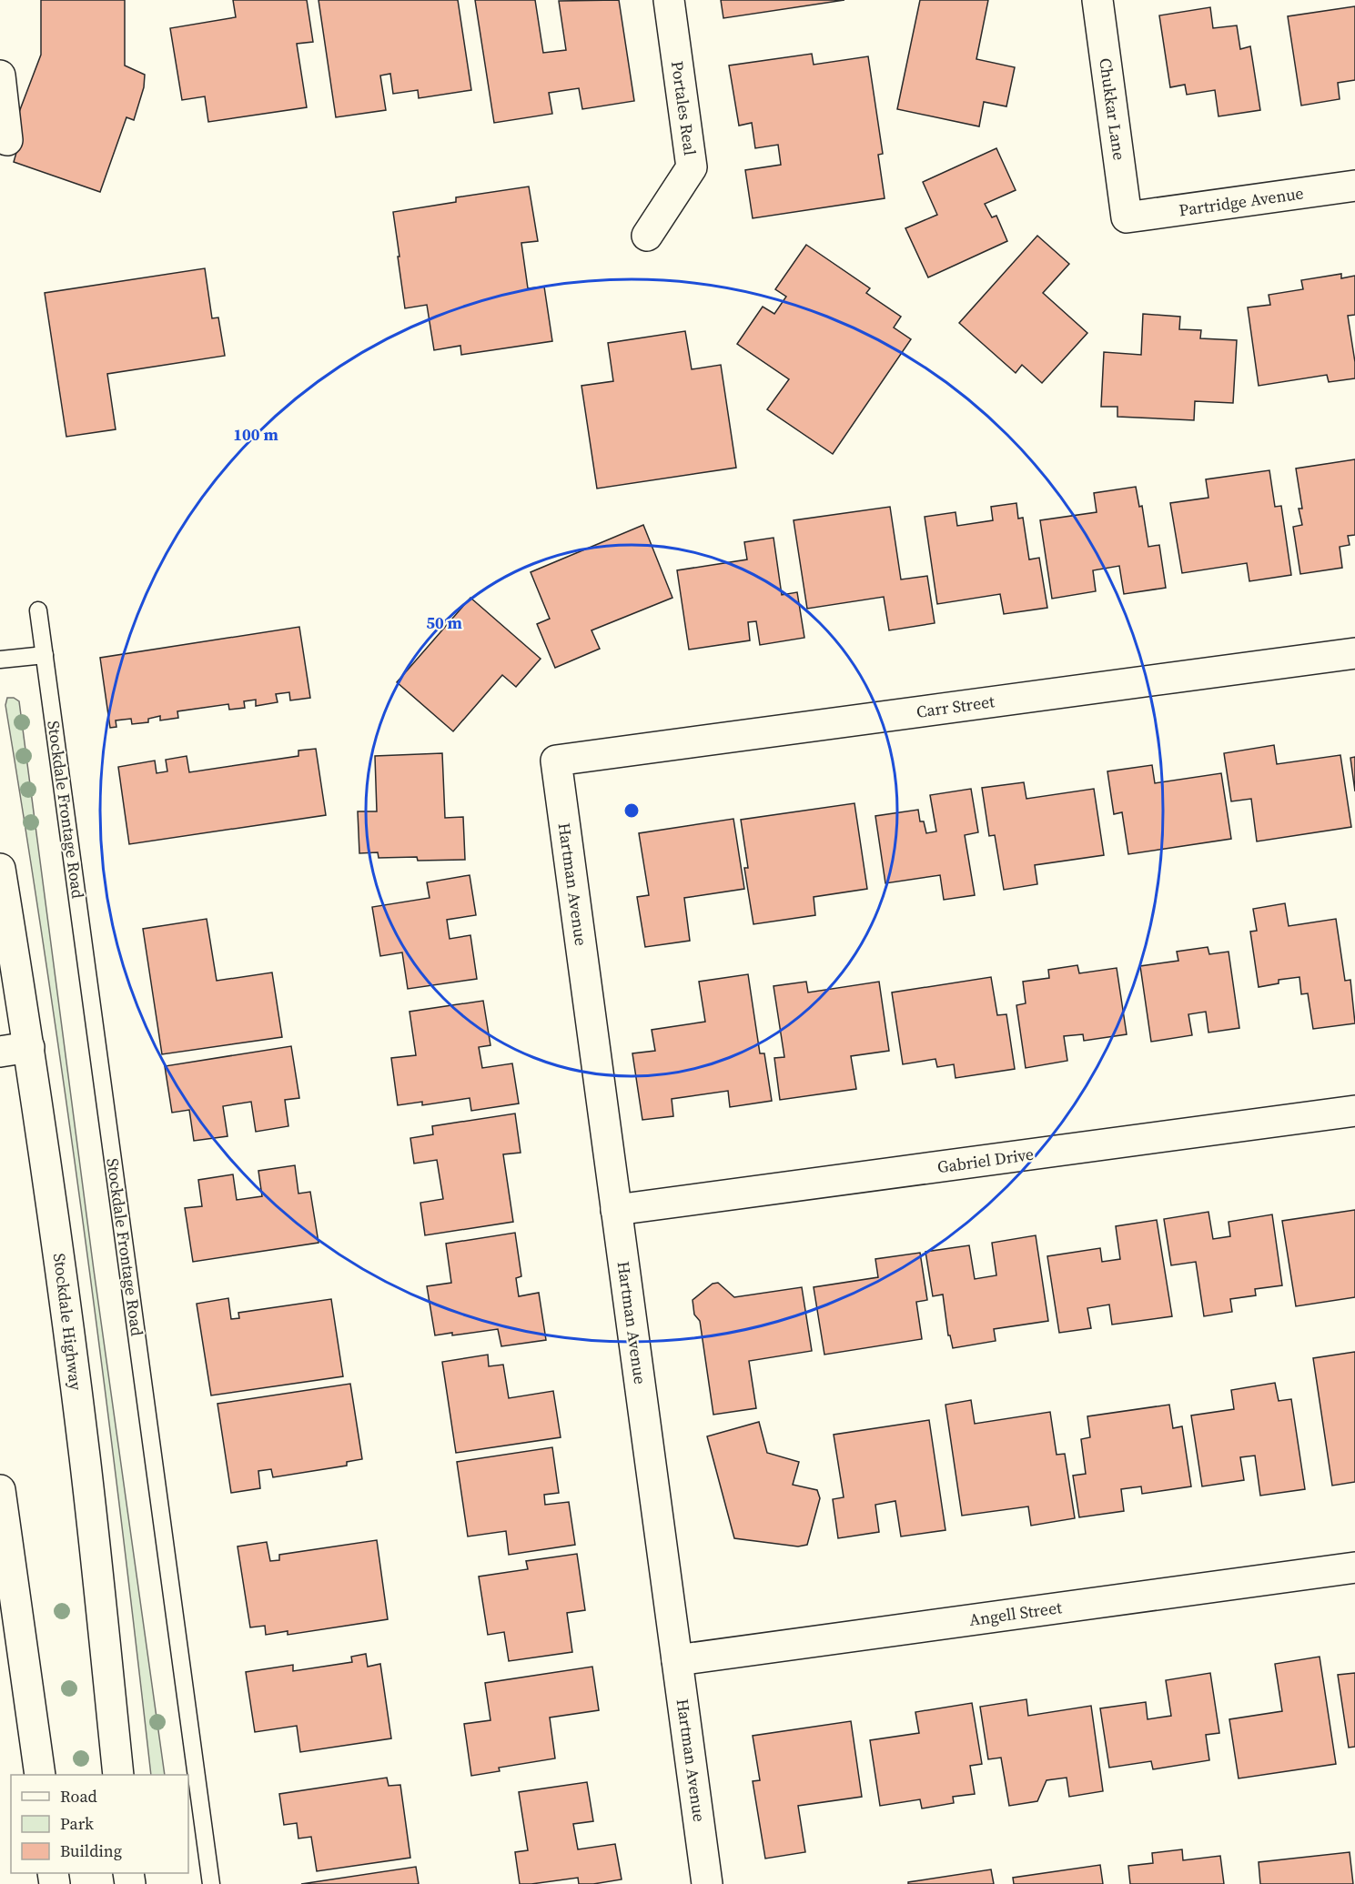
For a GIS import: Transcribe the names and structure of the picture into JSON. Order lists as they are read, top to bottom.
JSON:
{
  "streets": {
    "street": [
      "Portales Real",
      "Chukkar Lane",
      "Partridge Avenue",
      "Carr Street",
      "Hartman Avenue",
      "Gabriel Drive",
      "Stockdale Highway",
      "Angell Street"
    ],
    "lane": ["Stockdale Frontage Road"]
  },
  "crossings": [
    ["Chukkar Lane", "Partridge Avenue"],
    ["Carr Street", "Hartman Avenue"],
    ["Hartman Avenue", "Gabriel Drive"],
    ["Hartman Avenue", "Angell Street"]
  ],
  "legend": ["Road", "Park", "Building"],
  "rings": ["100 m", "50 m"]
}
